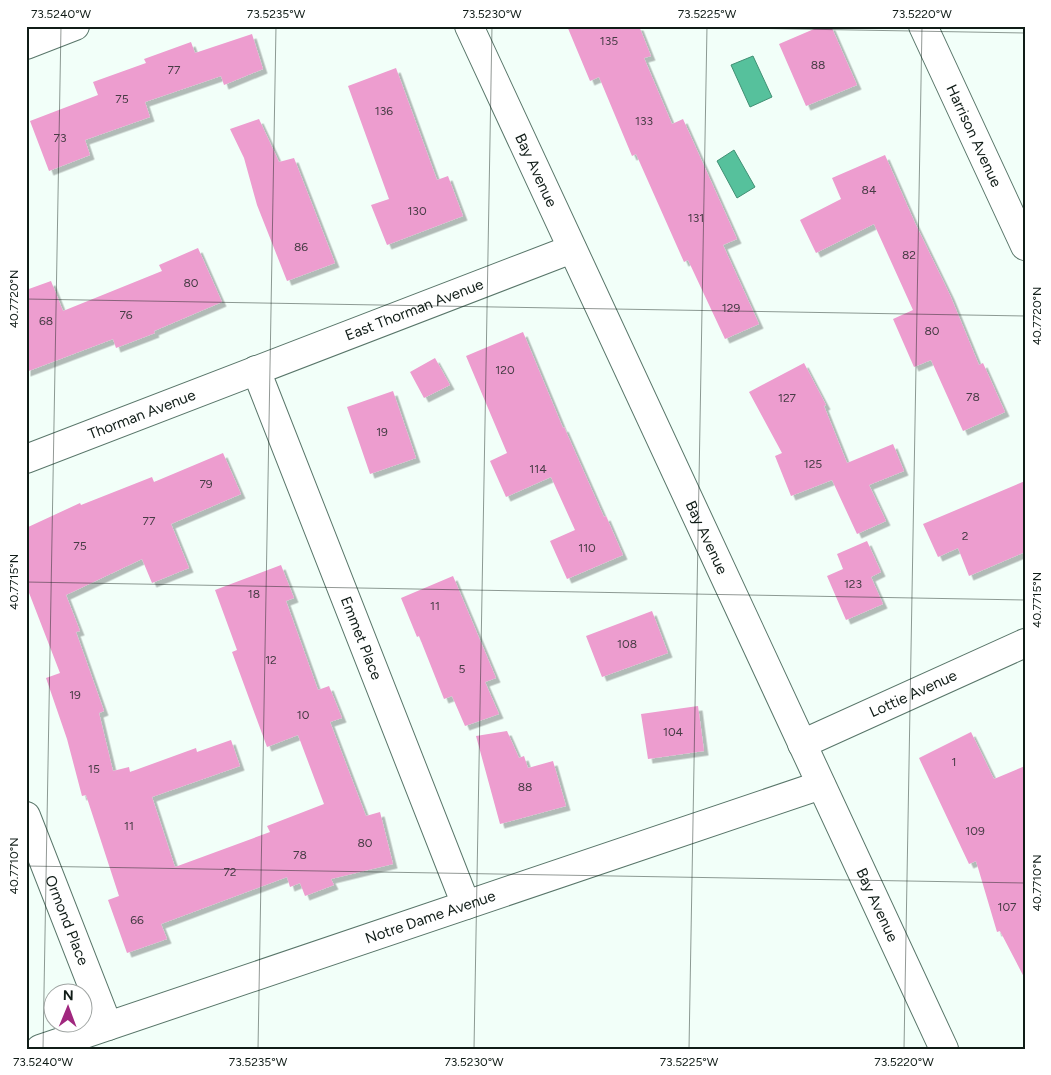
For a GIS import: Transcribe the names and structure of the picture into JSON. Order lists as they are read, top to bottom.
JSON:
{
  "streets": {
    "street": [
      "Harrison Avenue",
      "Bay Avenue",
      "East Thorman Avenue",
      "Thorman Avenue",
      "Emmet Place",
      "Lottie Avenue",
      "Notre Dame Avenue",
      "Ormond Place"
    ]
  },
  "crossings": [
    ["Bay Avenue", "East Thorman Avenue"],
    ["Bay Avenue", "Lottie Avenue"],
    ["Bay Avenue", "Notre Dame Avenue"],
    ["East Thorman Avenue", "Thorman Avenue"],
    ["East Thorman Avenue", "Emmet Place"],
    ["Thorman Avenue", "Emmet Place"],
    ["Emmet Place", "Notre Dame Avenue"],
    ["Notre Dame Avenue", "Ormond Place"]
  ],
  "house_numbers": [
    "135",
    "88",
    "77",
    "75",
    "136",
    "133",
    "73",
    "84",
    "130",
    "131",
    "86",
    "82",
    "80",
    "129",
    "76",
    "68",
    "80",
    "120",
    "78",
    "127",
    "19",
    "125",
    "114",
    "79",
    "77",
    "2",
    "75",
    "110",
    "123",
    "18",
    "11",
    "108",
    "12",
    "5",
    "19",
    "10",
    "104",
    "1",
    "15",
    "88",
    "11",
    "109",
    "80",
    "78",
    "72",
    "107",
    "66"
  ],
  "north": "top",
  "coordinates": [
    "73.5240°W",
    "73.5235°W",
    "73.5230°W",
    "73.5225°W",
    "73.5220°W",
    "40.7720°N",
    "40.7715°N",
    "40.7710°N"
  ]
}
